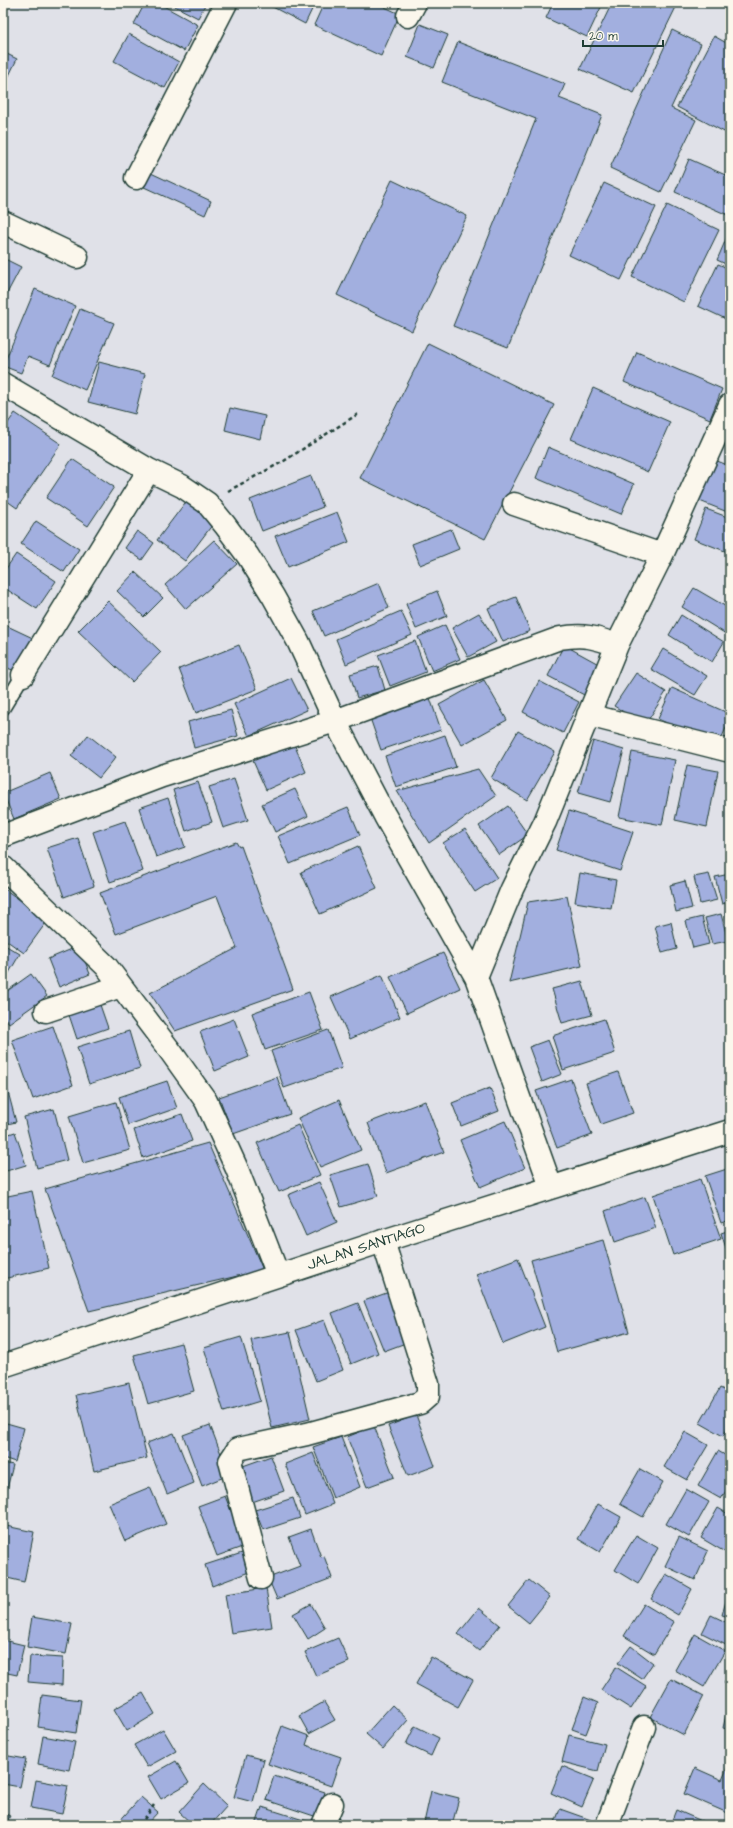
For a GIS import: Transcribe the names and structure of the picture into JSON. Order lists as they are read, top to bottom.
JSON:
{
  "streets": {
    "main road": ["JALAN SANTIAGO"]
  },
  "scale_bar": "20 m"
}
